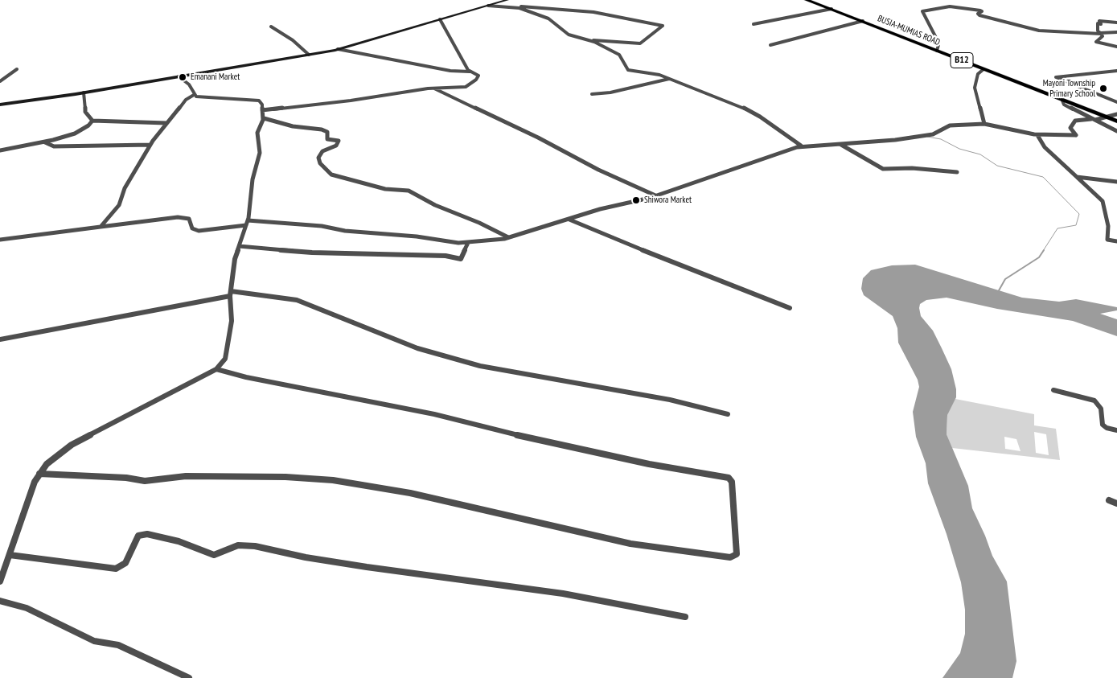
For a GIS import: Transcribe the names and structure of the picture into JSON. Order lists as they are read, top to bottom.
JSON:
{
  "streets": {
    "highway": ["BUSIA-MUMIAS ROAD", "B12"]
  },
  "places": ["Emanani Market", "Mayoni Township Primary School", "Shiwora Market"]
}
